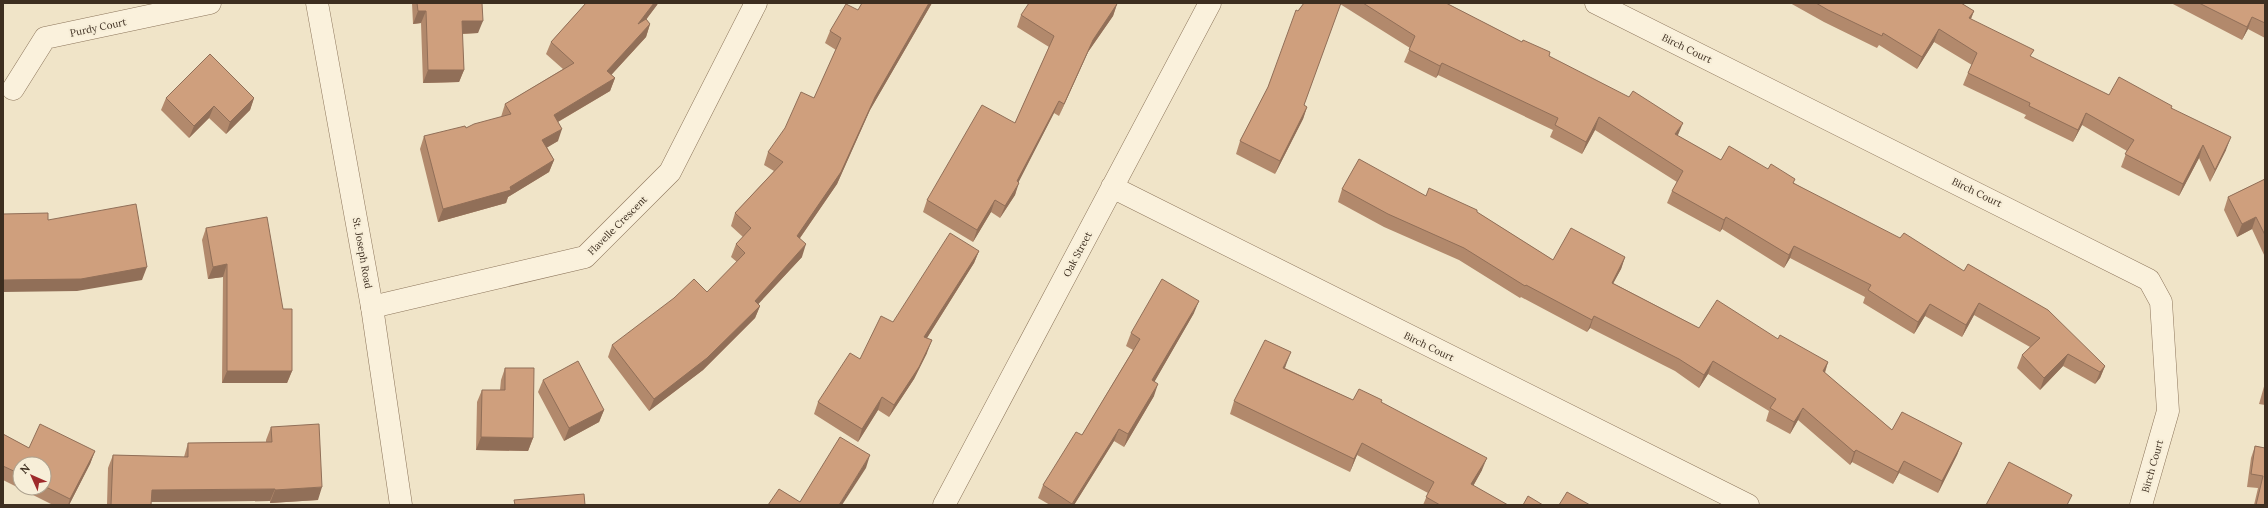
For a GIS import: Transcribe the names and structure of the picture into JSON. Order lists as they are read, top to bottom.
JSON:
{
  "streets": {
    "street": [
      "Purdy Court",
      "Birch Court",
      "Flavelle Crescent",
      "St. Joseph Road",
      "Oak Street"
    ]
  },
  "crossings": [
    ["Birch Court", "Oak Street"],
    ["Flavelle Crescent", "St. Joseph Road"]
  ],
  "north": "top left"
}
